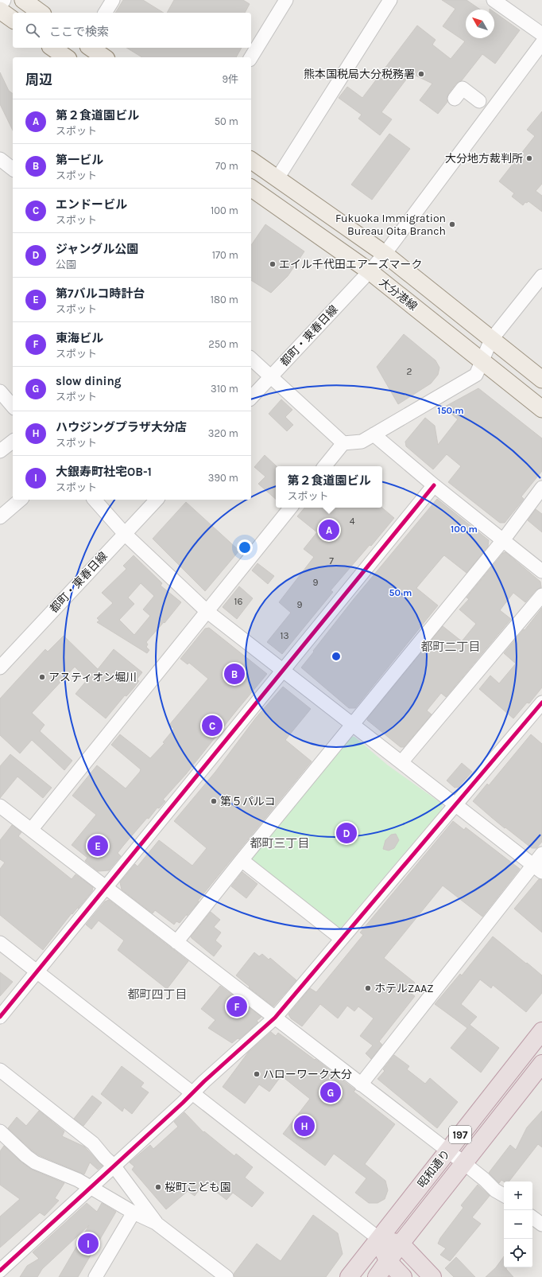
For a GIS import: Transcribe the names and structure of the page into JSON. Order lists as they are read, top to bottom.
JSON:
{
  "streets": {
    "highway": ["197", "昭和通り"],
    "main road": ["大分港線"],
    "street": ["都町・東春日線"]
  },
  "crossings": [
    ["大分港線", "都町・東春日線"],
    ["197", "昭和通り"]
  ],
  "districts": ["都町二丁目", "都町三丁目", "都町四丁目"],
  "places": [
    "熊本国税局大分税務署",
    "大分地方裁判所",
    "Fukuoka Immigration Bureau Oita Branch",
    "エイル千代田エアーズマーク",
    "アスティオン堀川",
    "第５パルコ",
    "ホテルZAAZ",
    "ハローワーク大分",
    "桜町こども園"
  ],
  "house_numbers": [
    "2",
    "4",
    "7",
    "9",
    "16",
    "9",
    "13"
  ],
  "north": "top left",
  "page": {
    "search": "ここで検索",
    "heading": ["周辺", "9件"],
    "list": [
      {
        "mark": "A",
        "name": "第２食道園ビル",
        "note": "スポット",
        "value": "50 m"
      },
      {
        "mark": "B",
        "name": "第一ビル",
        "note": "スポット",
        "value": "70 m"
      },
      {
        "mark": "C",
        "name": "エンドービル",
        "note": "スポット",
        "value": "100 m"
      },
      {
        "mark": "D",
        "name": "ジャングル公園",
        "note": "公園",
        "value": "170 m"
      },
      {
        "mark": "E",
        "name": "第7バルコ時計台",
        "note": "スポット",
        "value": "180 m"
      },
      {
        "mark": "F",
        "name": "東海ビル",
        "note": "スポット",
        "value": "250 m"
      },
      {
        "mark": "G",
        "name": "slow dining",
        "note": "スポット",
        "value": "310 m"
      },
      {
        "mark": "H",
        "name": "ハウジングプラザ大分店",
        "note": "スポット",
        "value": "320 m"
      },
      {
        "mark": "I",
        "name": "大銀寿町社宅OB-1",
        "note": "スポット",
        "value": "390 m"
      }
    ],
    "popup": ["第２食道園ビル", "スポット"],
    "pins": [
      "A",
      "B",
      "C",
      "D",
      "E",
      "F",
      "G",
      "H",
      "I"
    ],
    "map_buttons": ["+", "−"]
  },
  "rings": ["150 m", "100 m", "50 m"]
}
